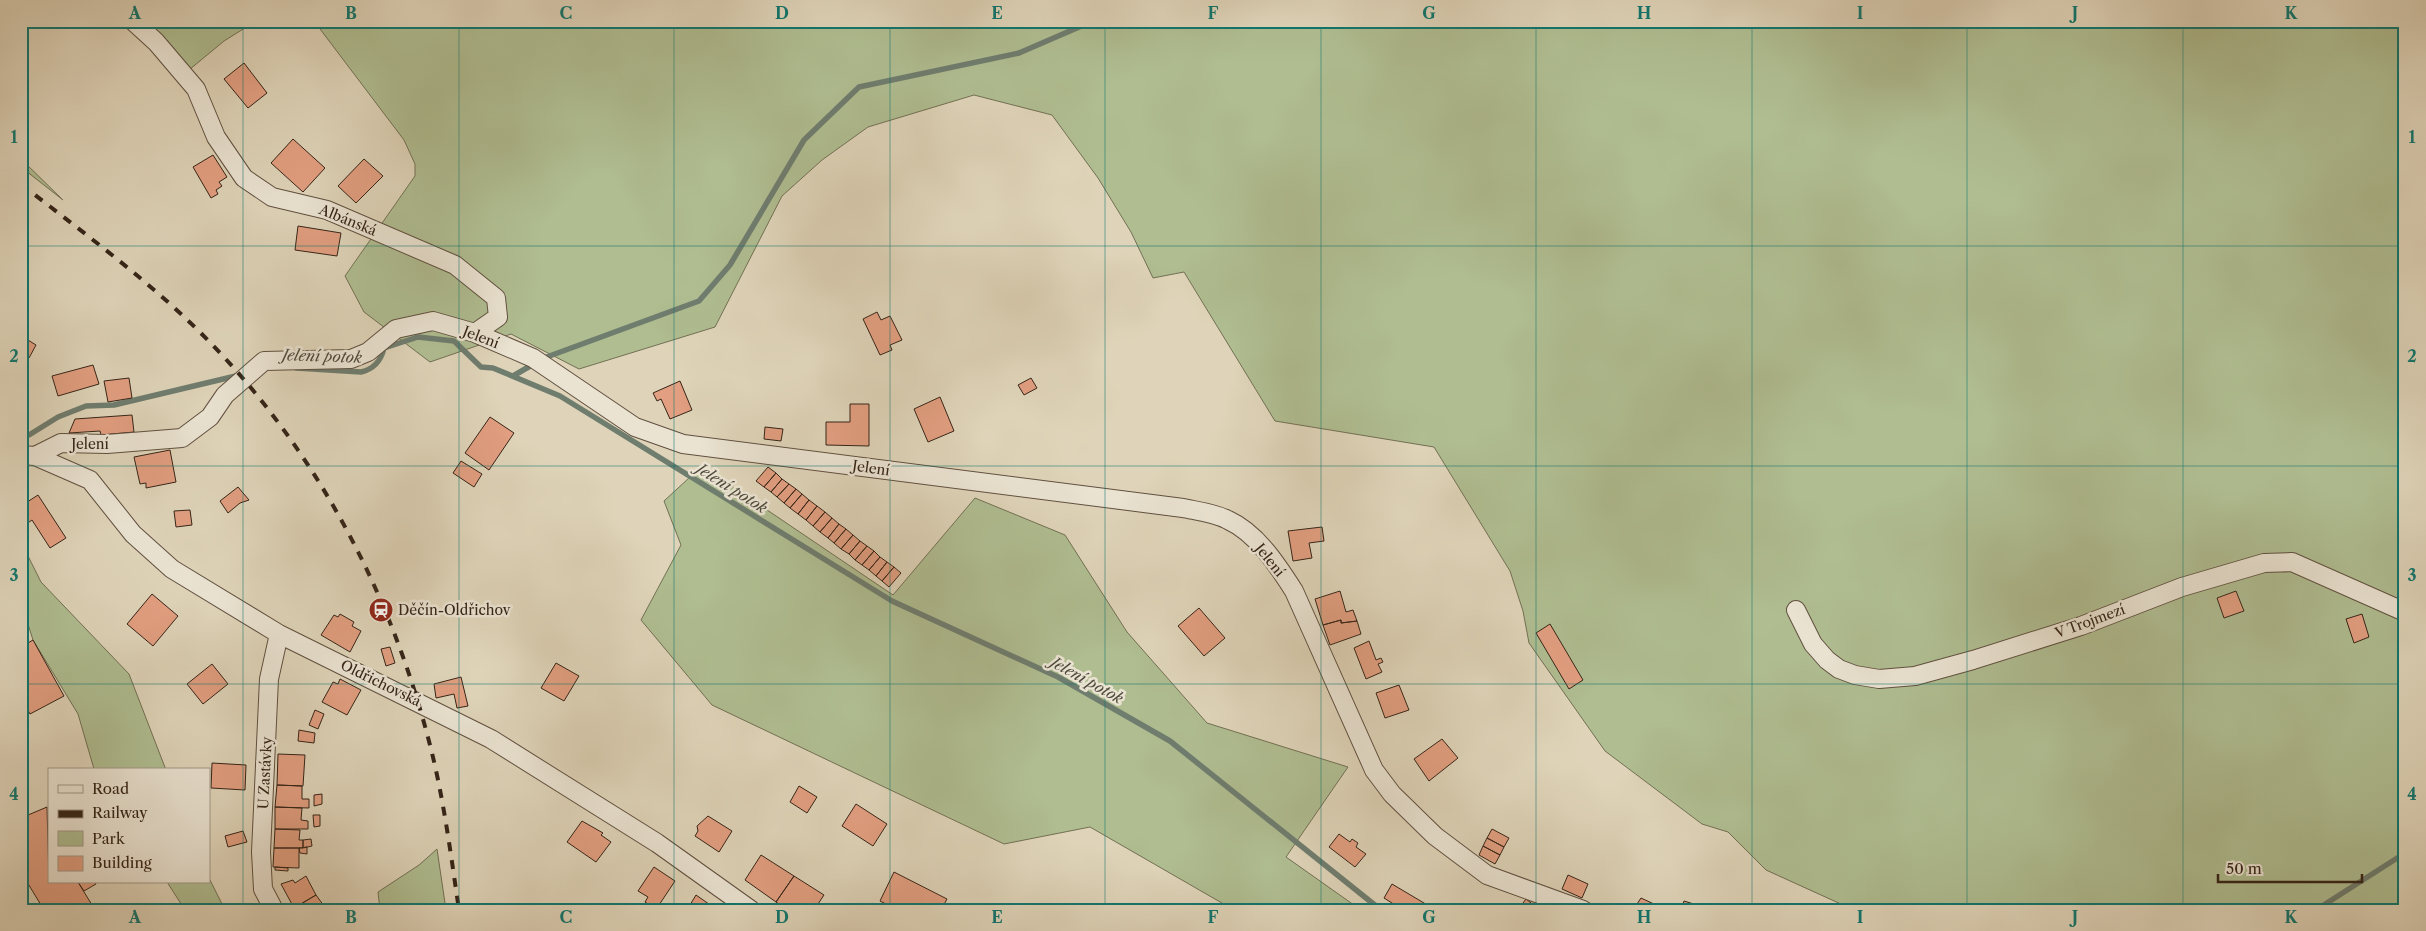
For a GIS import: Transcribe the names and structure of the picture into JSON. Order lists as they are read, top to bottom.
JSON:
{
  "streets": {
    "street": [
      "Albánská",
      "Jelení",
      "V Trojmezí",
      "Oldřichovská",
      "U Zastávky"
    ]
  },
  "crossings": [
    ["Albánská", "Jelení"],
    ["Jelení", "Oldřichovská"],
    ["Oldřichovská", "U Zastávky"]
  ],
  "water": ["Jelení potok"],
  "places": {
    "station": ["Děčín-Oldřichov"]
  },
  "legend": [
    "Road",
    "Railway",
    "Park",
    "Building"
  ],
  "scale_bar": "50 m",
  "grid": {
    "columns": [
      "A",
      "B",
      "C",
      "D",
      "E",
      "F",
      "G",
      "H",
      "I",
      "J",
      "K"
    ],
    "rows": [
      "1",
      "2",
      "3",
      "4"
    ]
  }
}
